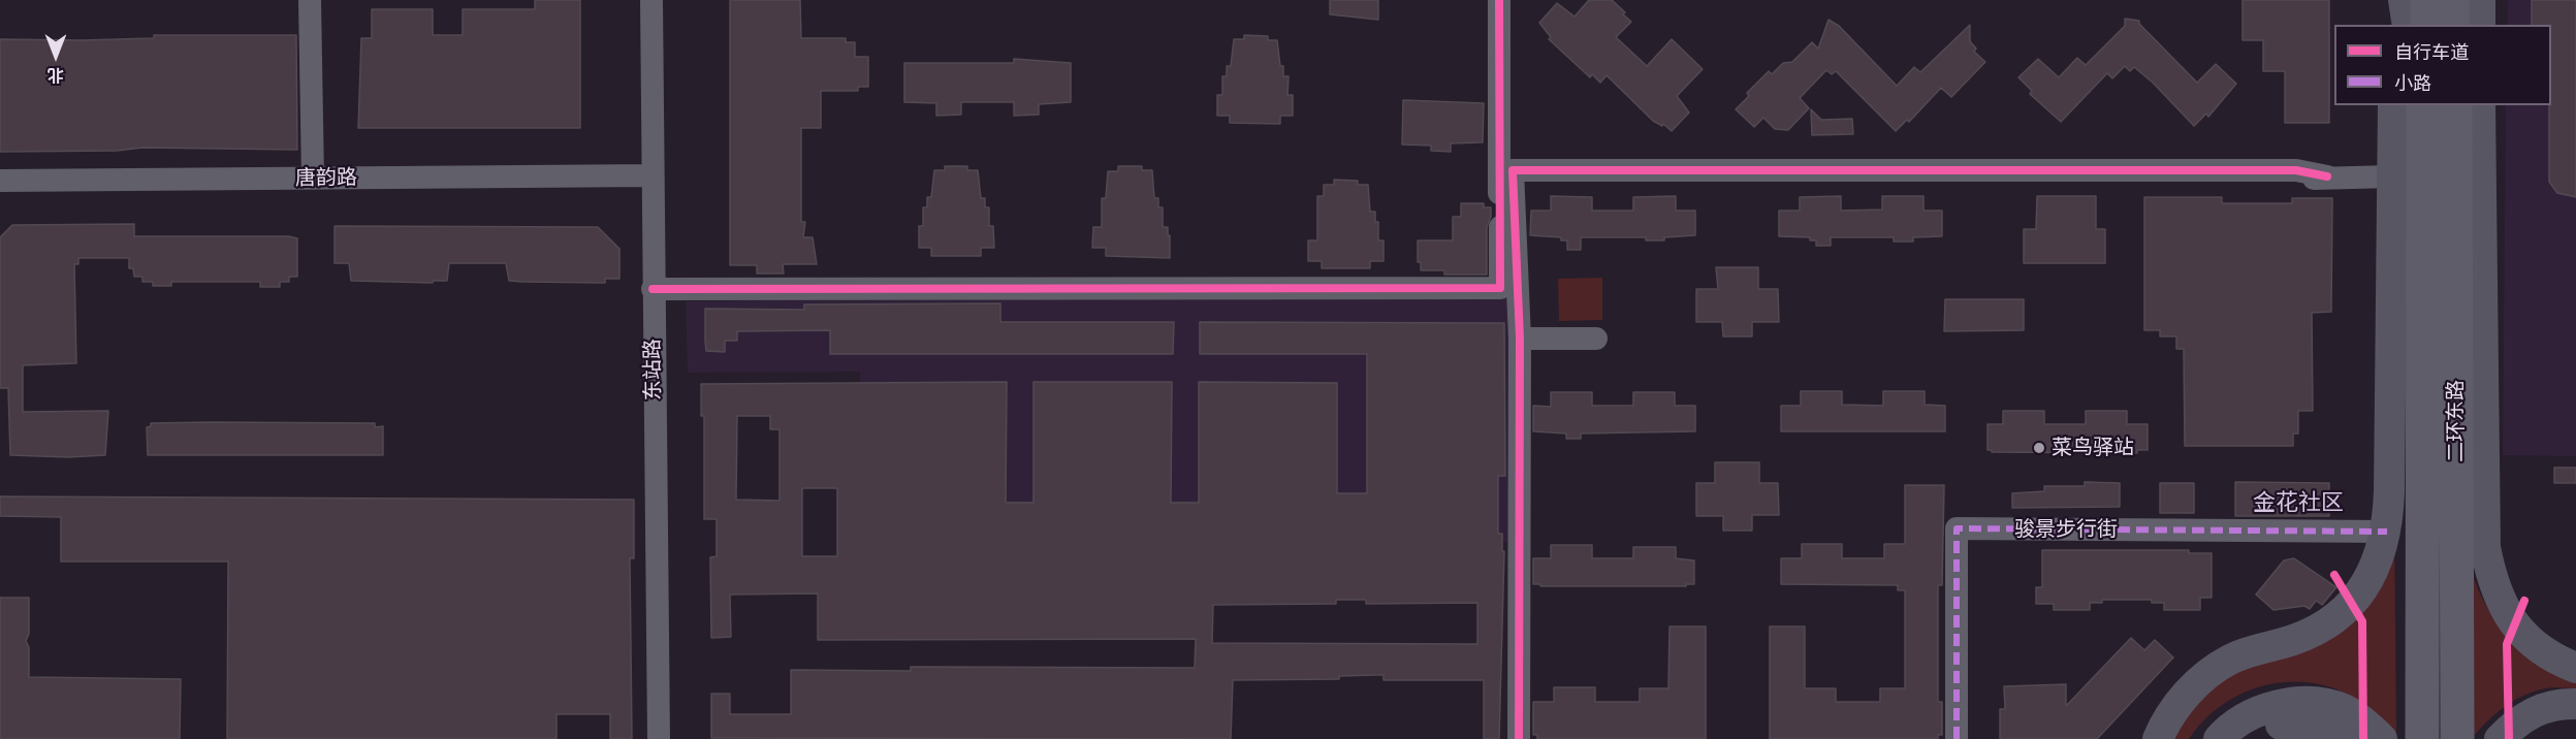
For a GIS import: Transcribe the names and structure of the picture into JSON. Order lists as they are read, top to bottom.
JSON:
{
  "streets": {
    "highway": ["二环东路"],
    "street": ["唐韵路", "东站路", "骏景步行街"]
  },
  "crossings": [
    ["唐韵路", "东站路"]
  ],
  "districts": ["金花社区"],
  "places": ["菜鸟驿站"],
  "legend": ["自行车道", "小路"],
  "north": "bottom"
}
